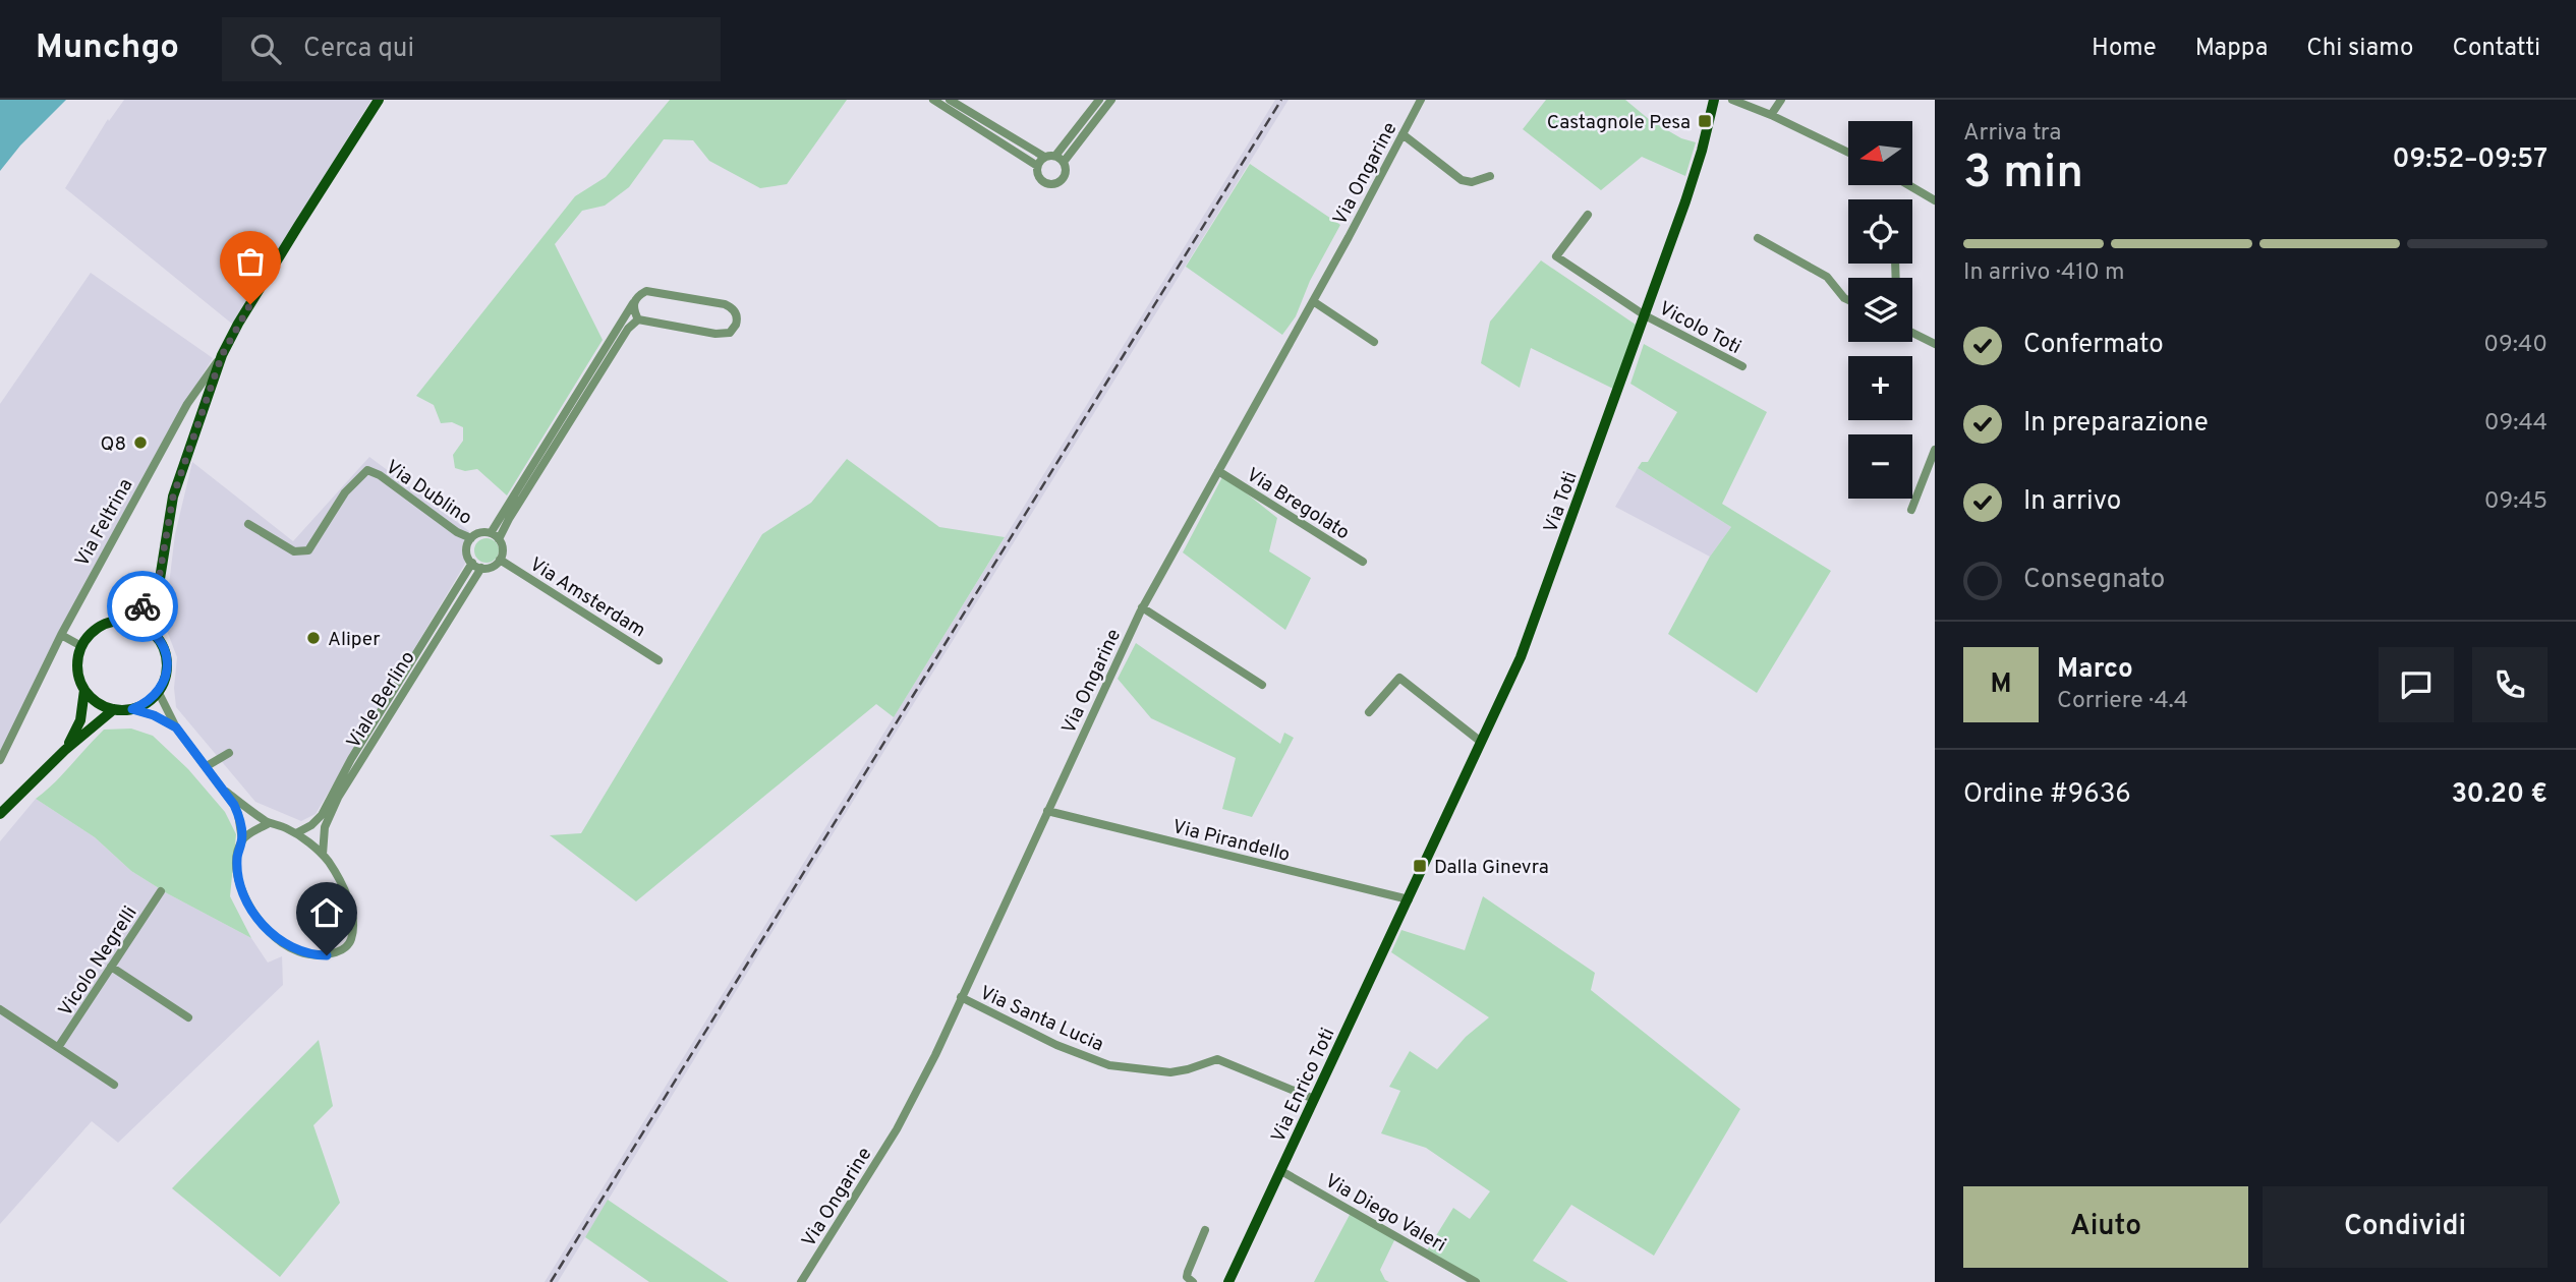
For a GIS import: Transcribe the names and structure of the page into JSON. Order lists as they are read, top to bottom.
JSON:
{
  "streets": {
    "main road": ["Via Toti", "Via Feltrina", "Via Enrico Toti"],
    "street": [
      "Via Ongarine",
      "Vicolo Toti",
      "Via Dublino",
      "Via Bregolato",
      "Via Amsterdam",
      "Viale Berlino",
      "Via Pirandello",
      "Vicolo Negrelli",
      "Via Santa Lucia",
      "Via Diego Valeri"
    ]
  },
  "crossings": [
    ["Via Ongarine", "Via Bregolato"],
    ["Via Ongarine", "Via Pirandello"],
    ["Via Ongarine", "Via Santa Lucia"],
    ["Vicolo Toti", "Via Toti"],
    ["Via Dublino", "Via Amsterdam"],
    ["Via Dublino", "Viale Berlino"],
    ["Via Toti", "Via Pirandello"],
    ["Via Toti", "Via Enrico Toti"],
    ["Via Amsterdam", "Viale Berlino"],
    ["Via Pirandello", "Via Enrico Toti"],
    ["Via Santa Lucia", "Via Enrico Toti"],
    ["Via Enrico Toti", "Via Diego Valeri"]
  ],
  "places": {
    "transit": ["Castagnole Pesa", "Dalla Ginevra"],
    "other": ["Q8", "Aliper"]
  },
  "north": "left",
  "page": {
    "header": "Munchgo",
    "search": "Cerca qui",
    "nav": [
      "Home",
      "Mappa",
      "Chi siamo",
      "Contatti"
    ],
    "heading": ["3 min", "Arriva tra", "09:52–09:57"],
    "panel": [
      "Marco",
      "Corriere · 4.4",
      "Ordine #9636",
      "30.20 €"
    ],
    "map_buttons": ["+", "−"],
    "bar": "In arrivo · 410 m",
    "list": [
      ["Confermato", "09:40"],
      ["In preparazione", "09:44"],
      ["In arrivo", "09:45"],
      "Consegnato"
    ],
    "round": "M",
    "buttons": ["Aiuto", "Condividi"]
  }
}
